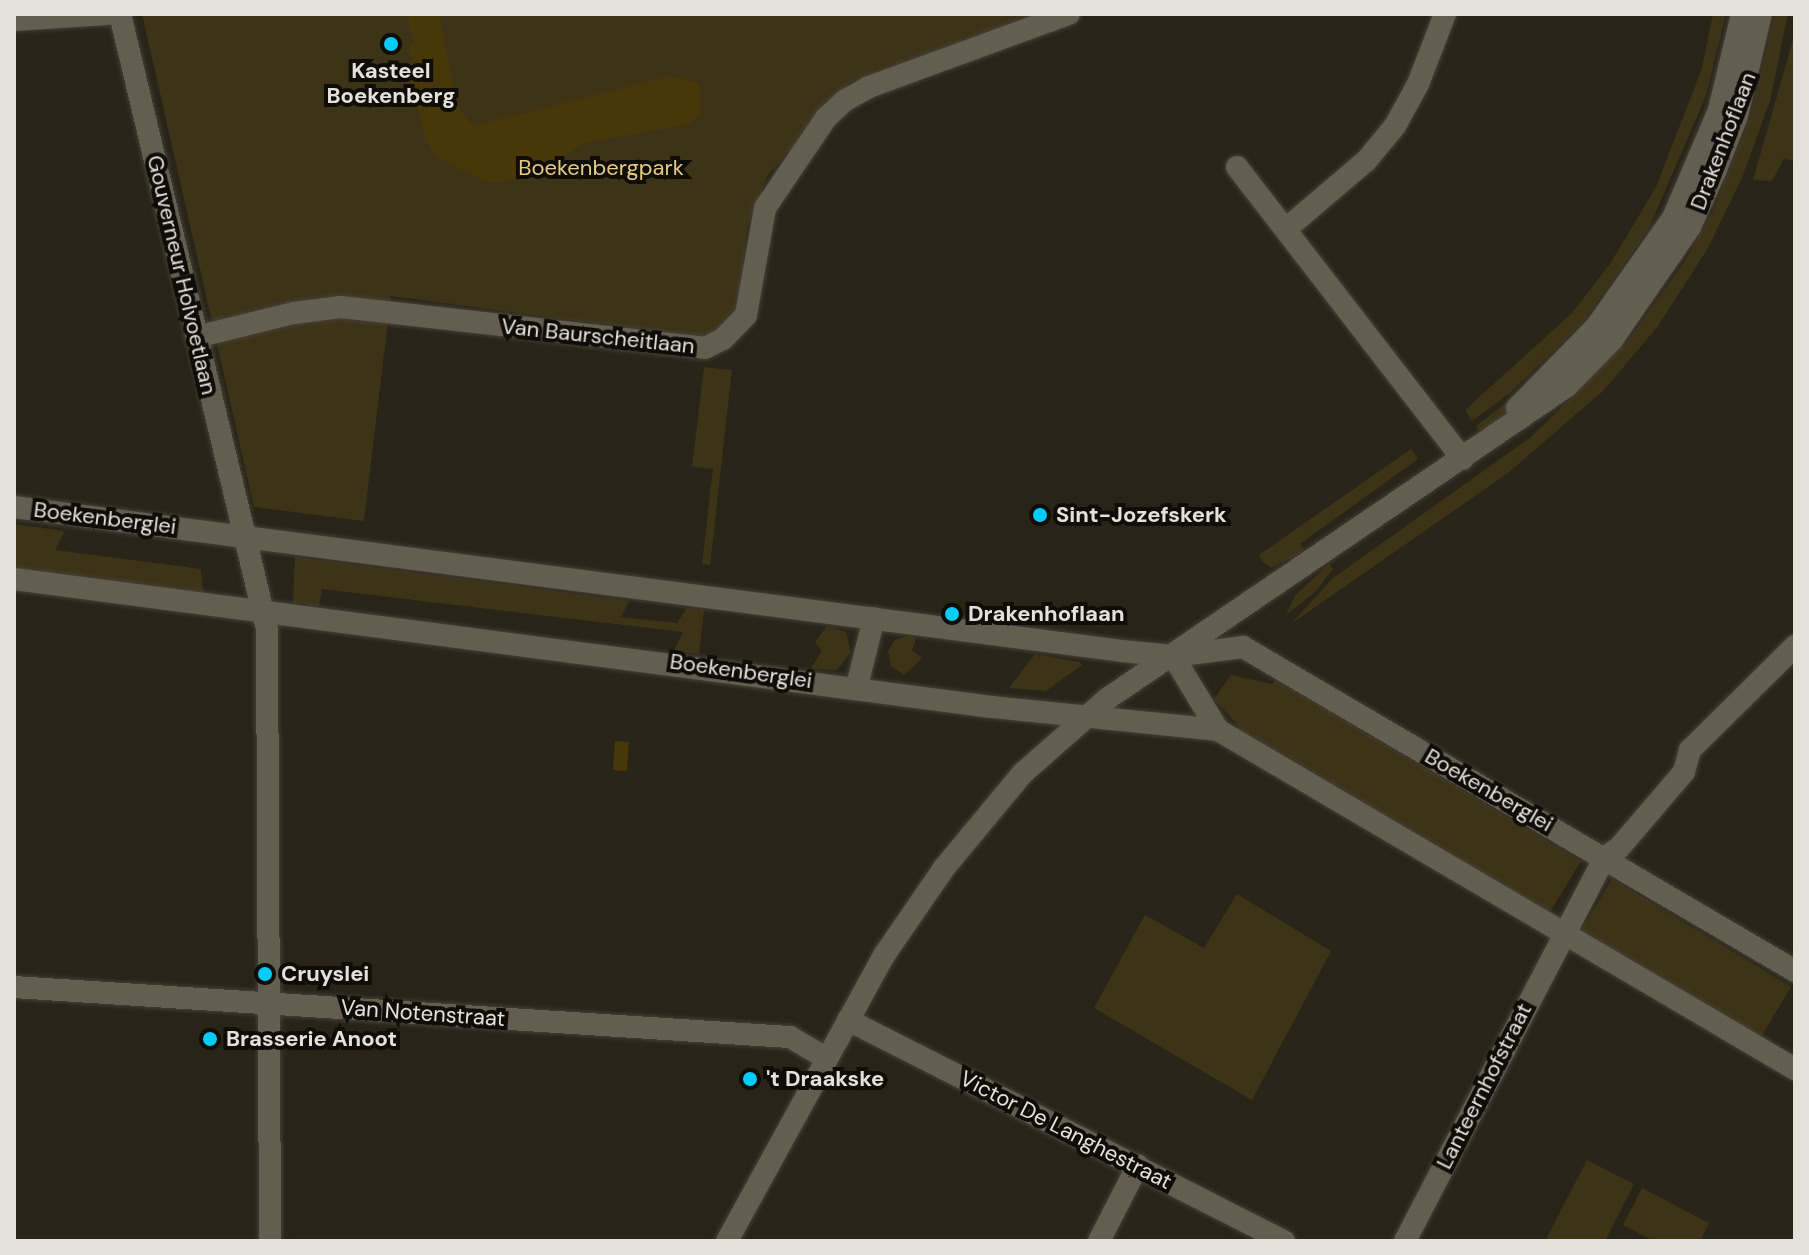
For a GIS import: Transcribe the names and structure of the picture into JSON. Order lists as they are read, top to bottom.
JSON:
{
  "streets": {
    "street": [
      "Drakenhoflaan",
      "Gouverneur Holvoetlaan",
      "Van Baurscheitlaan",
      "Boekenberglei",
      "Van Notenstraat",
      "Lanteernhofstraat",
      "Victor De Langhestraat"
    ]
  },
  "crossings": [
    ["Drakenhoflaan", "Boekenberglei"],
    ["Drakenhoflaan", "Van Notenstraat"],
    ["Drakenhoflaan", "Victor De Langhestraat"],
    ["Gouverneur Holvoetlaan", "Van Baurscheitlaan"],
    ["Gouverneur Holvoetlaan", "Boekenberglei"],
    ["Boekenberglei", "Lanteernhofstraat"]
  ],
  "parks": ["Boekenbergpark"],
  "places": [
    "Kasteel Boekenberg",
    "Sint-Jozefskerk",
    "Drakenhoflaan",
    "Cruyslei",
    "Brasserie Anoot",
    "'t Draakske"
  ]
}
